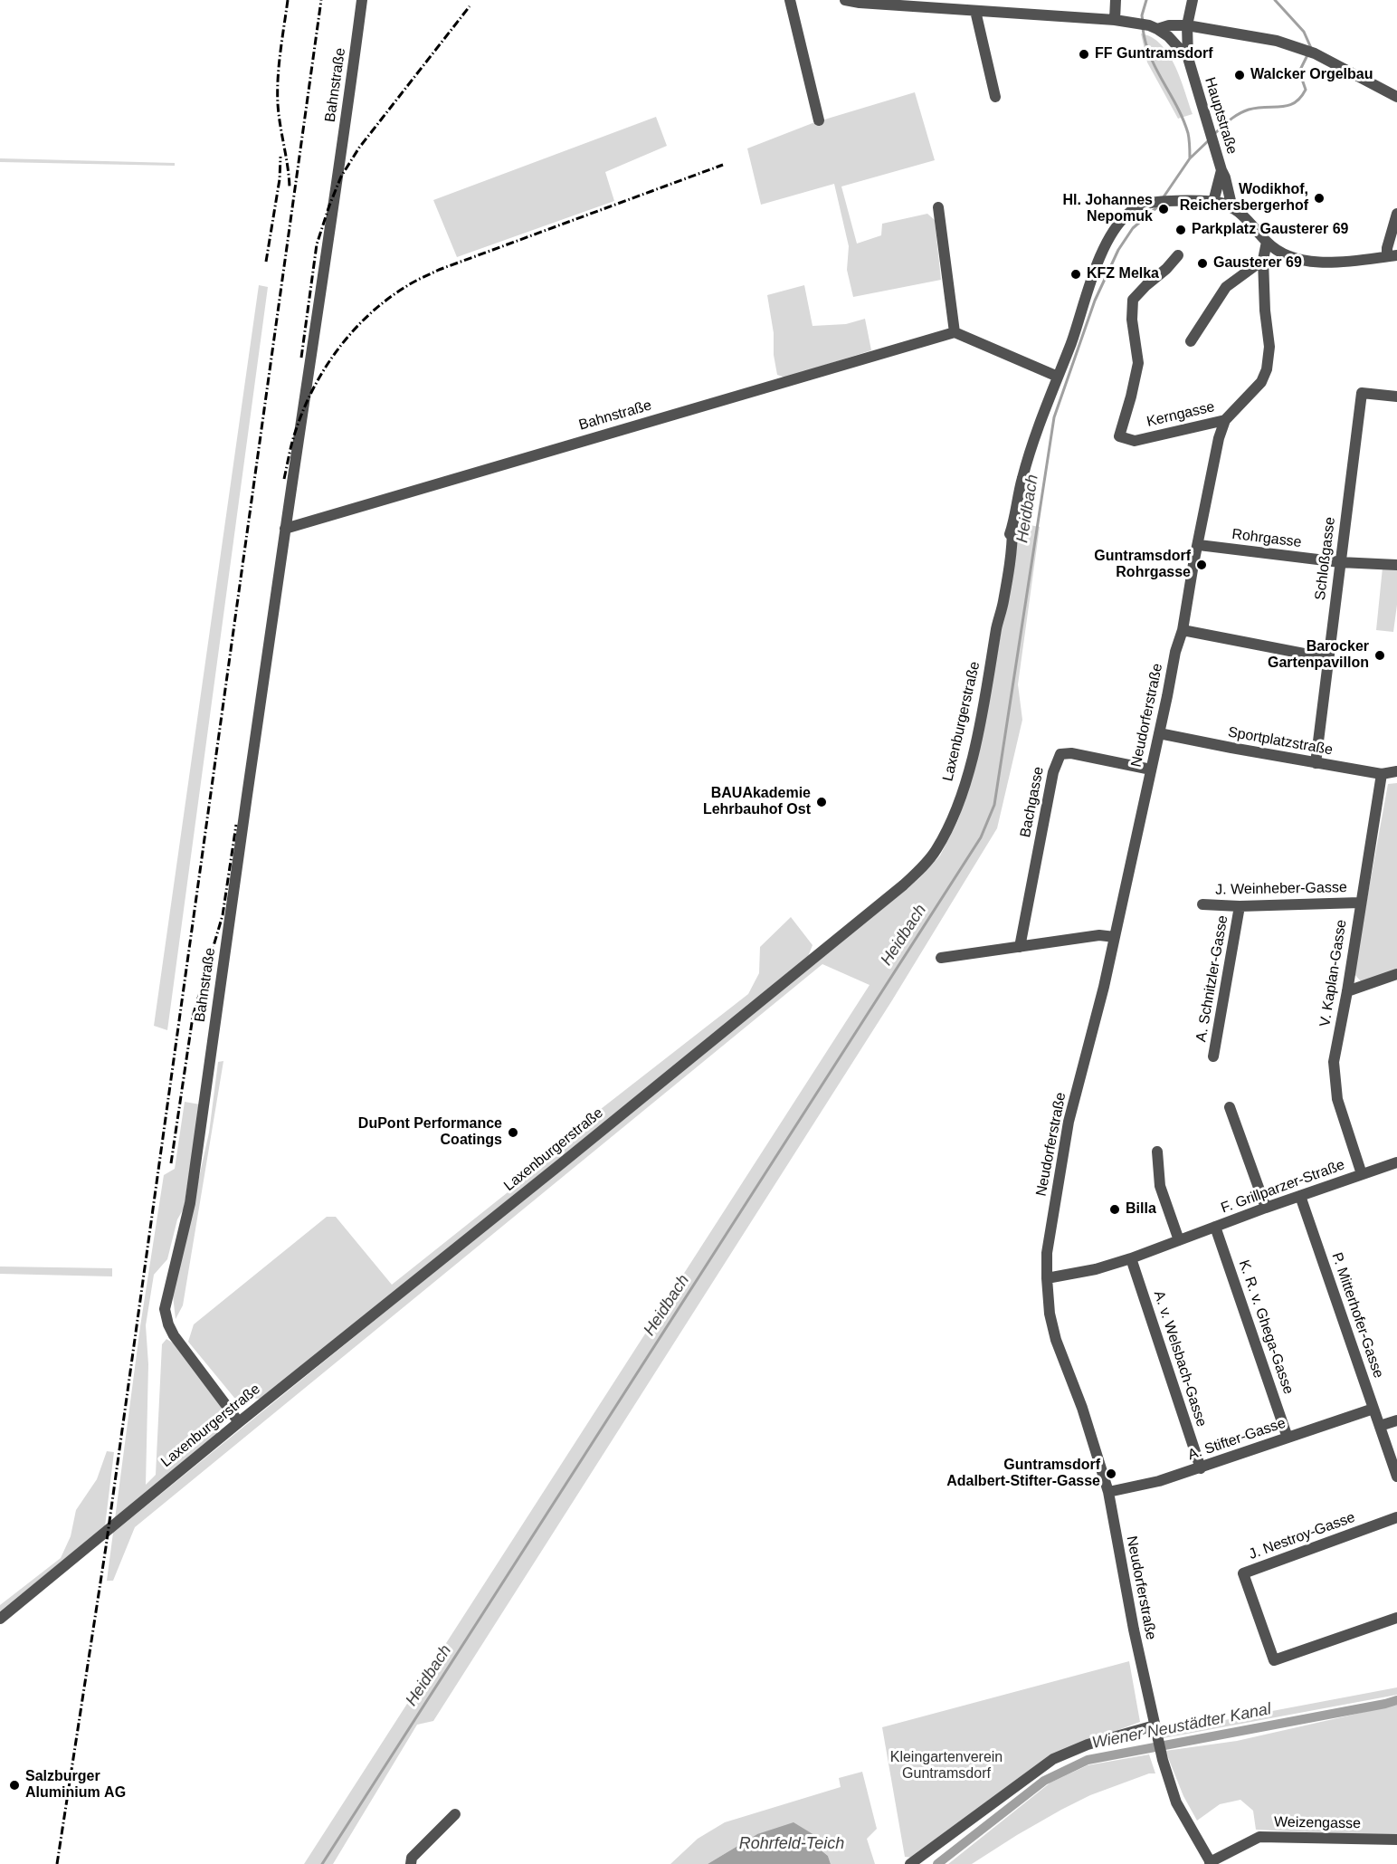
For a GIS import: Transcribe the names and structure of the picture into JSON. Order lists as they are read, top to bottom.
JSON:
{
  "streets": {
    "street": [
      "Bahnstraße",
      "Hauptstraße",
      "Kerngasse",
      "Rohrgasse",
      "Schloßgasse",
      "Neudorferstraße",
      "Laxenburgerstraße",
      "Sportplatzstraße",
      "Bachgasse",
      "J. Weinheber-Gasse",
      "V. Kaplan-Gasse",
      "A. Schnitzler-Gasse",
      "F. Grillparzer-Straße",
      "P. Mitterhofer-Gasse",
      "K. R. v. Ghega-Gasse",
      "A. v. Welsbach-Gasse",
      "A. Stifter-Gasse",
      "J. Nestroy-Gasse",
      "Weizengasse"
    ]
  },
  "crossings": [
    ["Bahnstraße", "Laxenburgerstraße"],
    ["Hauptstraße", "Laxenburgerstraße"],
    ["Kerngasse", "Neudorferstraße"],
    ["Kerngasse", "Laxenburgerstraße"],
    ["Rohrgasse", "Schloßgasse"],
    ["Rohrgasse", "Neudorferstraße"],
    ["Schloßgasse", "Sportplatzstraße"],
    ["Neudorferstraße", "Sportplatzstraße"],
    ["Neudorferstraße", "Bachgasse"],
    ["Neudorferstraße", "F. Grillparzer-Straße"],
    ["Neudorferstraße", "A. Stifter-Gasse"],
    ["Neudorferstraße", "Weizengasse"],
    ["Sportplatzstraße", "V. Kaplan-Gasse"],
    ["J. Weinheber-Gasse", "V. Kaplan-Gasse"],
    ["J. Weinheber-Gasse", "A. Schnitzler-Gasse"],
    ["V. Kaplan-Gasse", "F. Grillparzer-Straße"],
    ["F. Grillparzer-Straße", "P. Mitterhofer-Gasse"],
    ["F. Grillparzer-Straße", "K. R. v. Ghega-Gasse"],
    ["F. Grillparzer-Straße", "A. v. Welsbach-Gasse"],
    ["P. Mitterhofer-Gasse", "A. Stifter-Gasse"],
    ["K. R. v. Ghega-Gasse", "A. Stifter-Gasse"],
    ["A. v. Welsbach-Gasse", "A. Stifter-Gasse"]
  ],
  "water": ["Heidbach", "Wiener Neustädter Kanal", "Rohrfeld-Teich"],
  "parks": ["Kleingartenverein Guntramsdorf"],
  "places": [
    "FF Guntramsdorf",
    "Walcker Orgelbau",
    "Wodikhof, Reichersbergerhof",
    "Hl. Johannes Nepomuk",
    "Parkplatz Gausterer 69",
    "Gausterer 69",
    "KFZ Melka",
    "Guntramsdorf Rohrgasse",
    "Barocker Gartenpavillon",
    "BAUAkademie Lehrbauhof Ost",
    "DuPont Performance Coatings",
    "Billa",
    "Guntramsdorf Adalbert-Stifter-Gasse",
    "Salzburger Aluminium AG"
  ]
}
